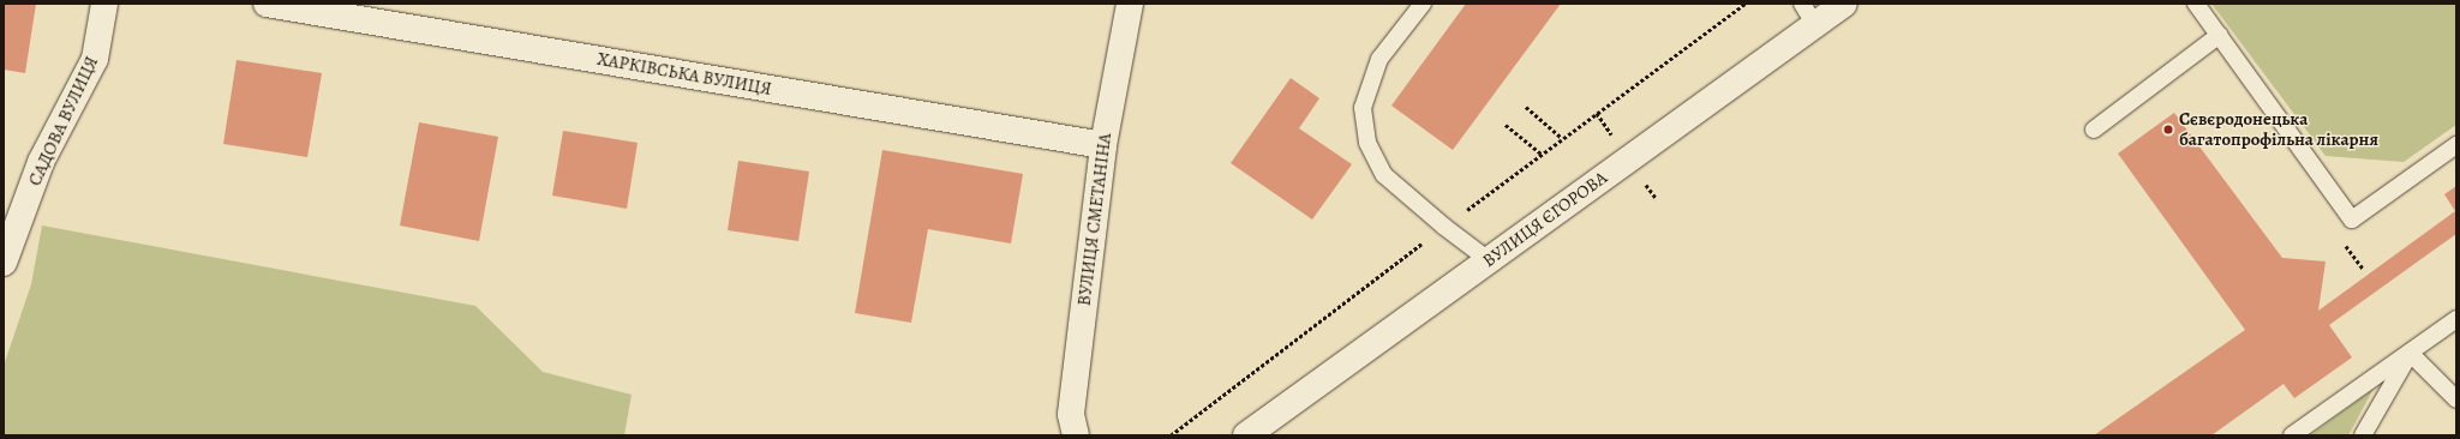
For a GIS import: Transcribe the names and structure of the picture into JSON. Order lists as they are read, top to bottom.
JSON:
{
  "streets": {
    "street": [
      "ХАРКІВСЬКА ВУЛИЦЯ",
      "САДОВА ВУЛИЦЯ",
      "ВУЛИЦЯ СМЕТАНІНА",
      "ВУЛИЦЯ ЄГОРОВА"
    ]
  },
  "crossings": [
    ["ХАРКІВСЬКА ВУЛИЦЯ", "ВУЛИЦЯ СМЕТАНІНА"]
  ],
  "places": ["Сєвєродонецька багатопрофiльна лiкарня"]
}
